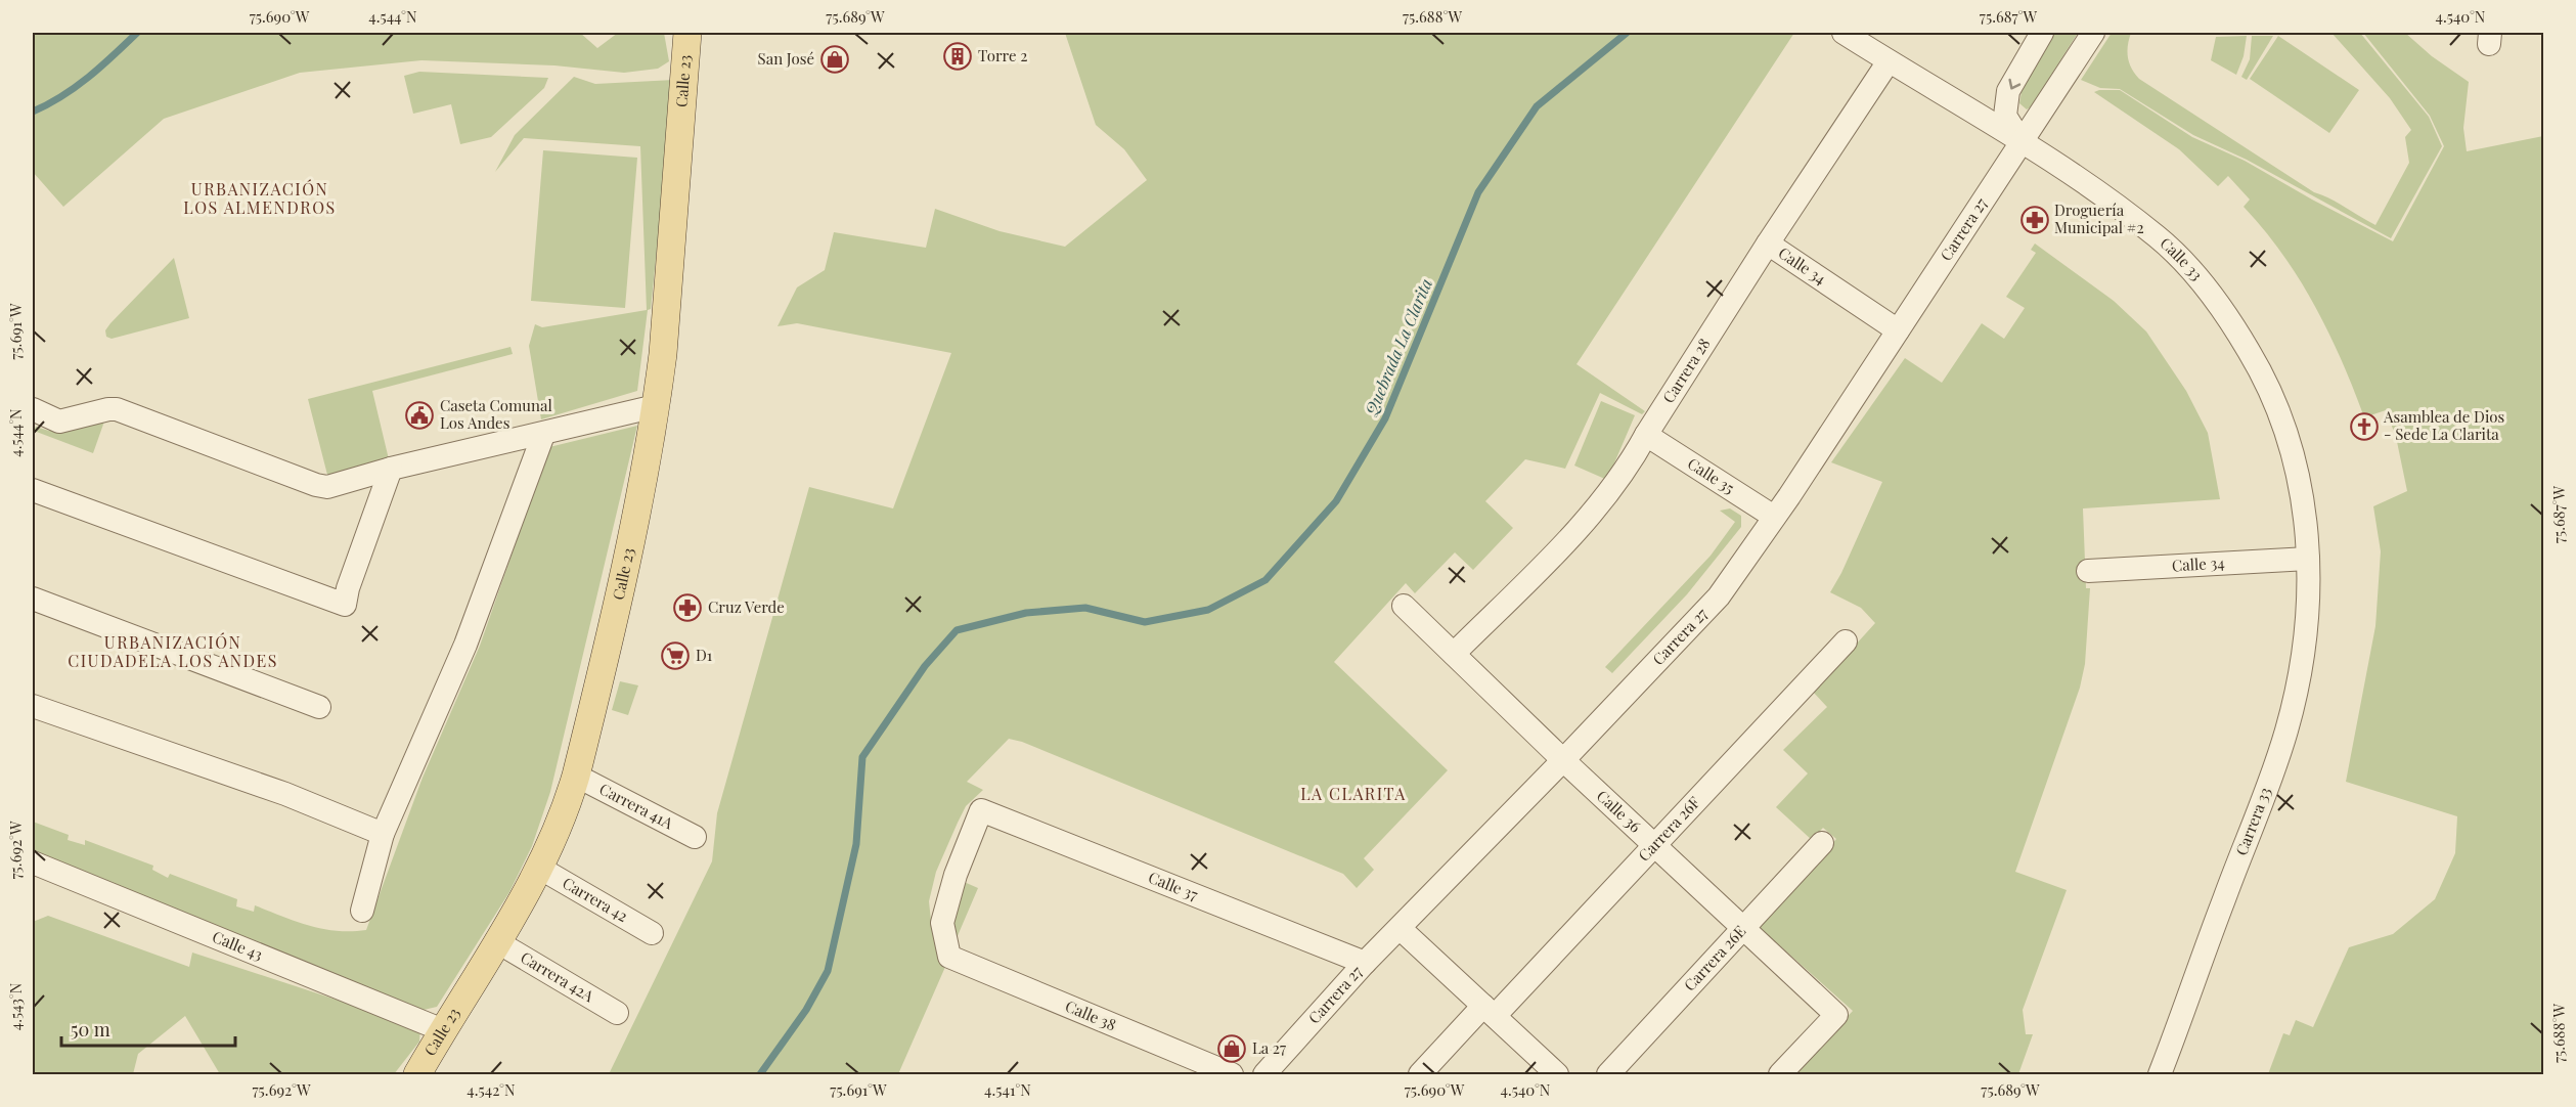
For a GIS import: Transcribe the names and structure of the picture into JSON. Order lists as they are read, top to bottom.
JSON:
{
  "streets": {
    "main road": ["Calle 23"],
    "street": [
      "Carrera 27",
      "Calle 33",
      "Calle 34",
      "Carrera 28",
      "Calle 35",
      "Carrera 41A",
      "Calle 36",
      "Carrera 33",
      "Carrera 26F",
      "Calle 37",
      "Carrera 42",
      "Calle 43",
      "Carrera 26E",
      "Carrera 42A",
      "Calle 38"
    ]
  },
  "crossings": [
    ["Calle 23", "Carrera 41A"],
    ["Calle 23", "Carrera 42"],
    ["Calle 23", "Calle 43"],
    ["Calle 23", "Carrera 42A"],
    ["Carrera 27", "Calle 33"],
    ["Carrera 27", "Calle 34"],
    ["Carrera 27", "Calle 35"],
    ["Carrera 27", "Calle 36"],
    ["Carrera 27", "Calle 37"],
    ["Calle 33", "Calle 34"],
    ["Calle 33", "Carrera 28"],
    ["Calle 33", "Carrera 33"],
    ["Calle 34", "Carrera 28"],
    ["Calle 34", "Carrera 33"],
    ["Carrera 28", "Calle 35"],
    ["Carrera 28", "Calle 36"],
    ["Calle 36", "Carrera 26F"],
    ["Calle 36", "Carrera 26E"],
    ["Calle 37", "Calle 38"]
  ],
  "districts": ["URBANIZACIÓN LOS ALMENDROS", "URBANIZACIÓN CIUDADELA LOS ANDES", "LA CLARITA"],
  "water": ["Quebrada La Clarita"],
  "places": {
    "building": ["Torre 2"],
    "shop": ["San José", "La 27"],
    "pharmacy": ["Droguería Municipal #2", "Cruz Verde"],
    "public building": ["Caseta Comunal Los Andes"],
    "church": ["Asamblea de Dios - Sede La Clarita"],
    "supermarket": ["D1"]
  },
  "scale_bar": "50 m",
  "coordinates": [
    "75.690°W",
    "4.544°N",
    "75.689°W",
    "75.688°W",
    "75.687°W",
    "4.540°N",
    "75.691°W",
    "75.692°W",
    "4.543°N",
    "4.542°N",
    "4.541°N"
  ]
}
